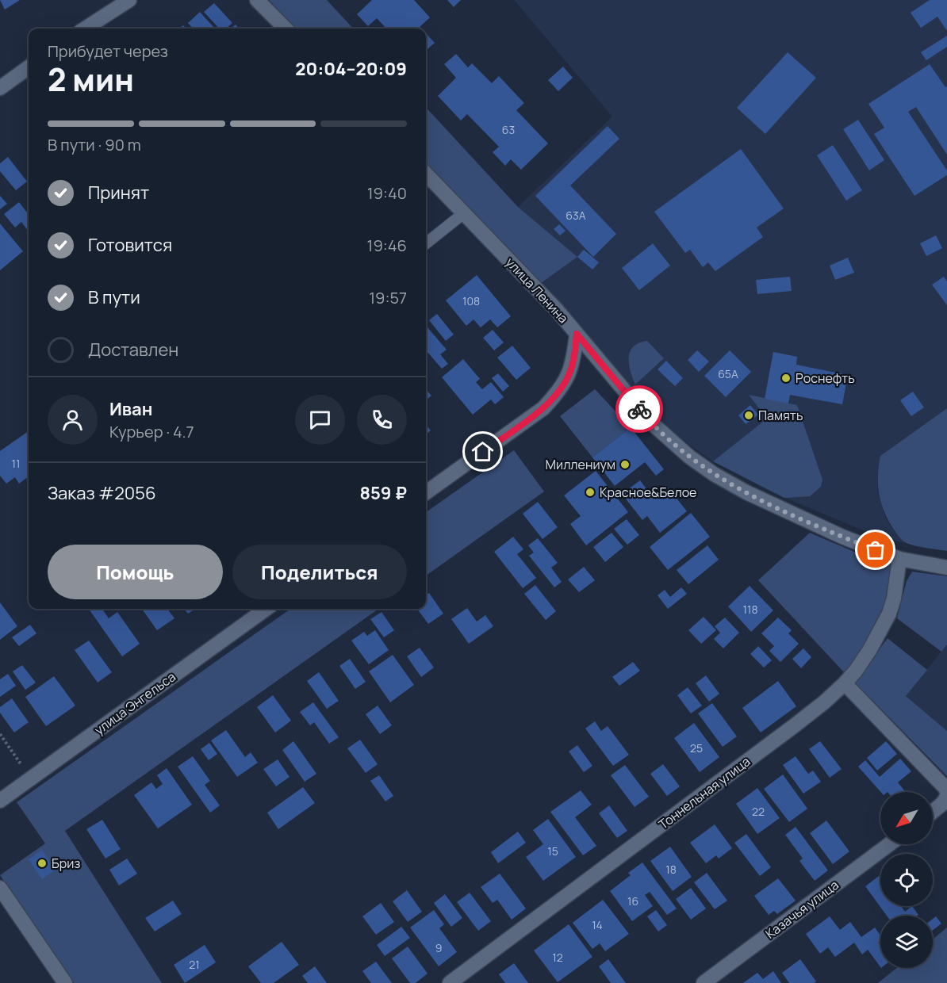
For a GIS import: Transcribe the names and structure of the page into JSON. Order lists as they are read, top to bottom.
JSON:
{
  "streets": {
    "street": [
      "улица Ленина",
      "улица Энгельса",
      "Тоннельная улица",
      "Казачья улица"
    ]
  },
  "crossings": [
    ["улица Ленина", "Тоннельная улица"]
  ],
  "places": [
    "Роснефть",
    "Память",
    "Миллениум",
    "Красное&Белое",
    "Бриз"
  ],
  "house_numbers": [
    "63",
    "63А",
    "108",
    "65А",
    "11",
    "118",
    "25",
    "22",
    "15",
    "18",
    "16",
    "14",
    "9",
    "12",
    "21"
  ],
  "north": "bottom left",
  "page": {
    "heading": ["2 мин", "Прибудет через", "20:04–20:09"],
    "panel": [
      "Иван",
      "Курьер · 4.7",
      "Заказ #2056",
      "859 ₽"
    ],
    "bar": "В пути · 90 m",
    "list": [
      ["Принят", "19:40"],
      ["Готовится", "19:46"],
      ["В пути", "19:57"],
      "Доставлен"
    ],
    "buttons": ["Помощь", "Поделиться"]
  }
}
